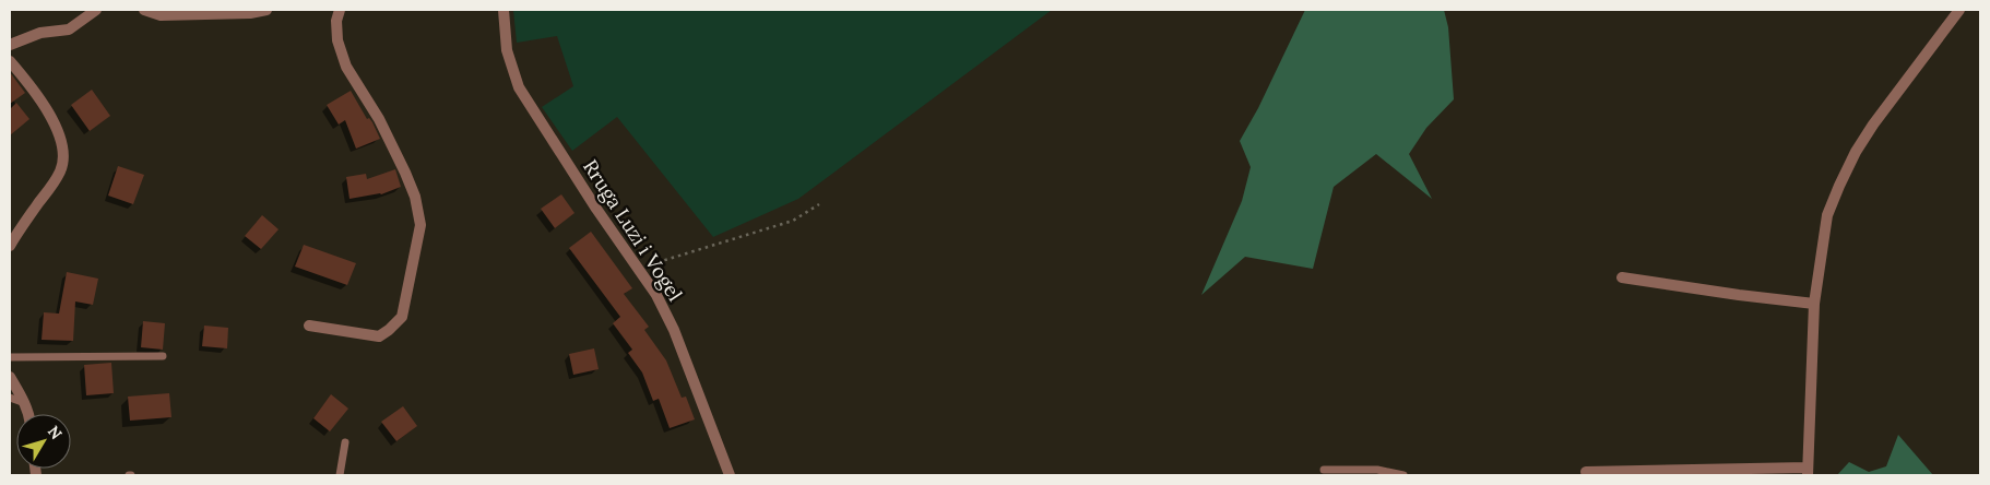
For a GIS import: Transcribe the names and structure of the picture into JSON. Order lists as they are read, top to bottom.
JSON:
{
  "streets": {
    "street": ["Rruga Luzi i Vogel"]
  },
  "north": "top right"
}
